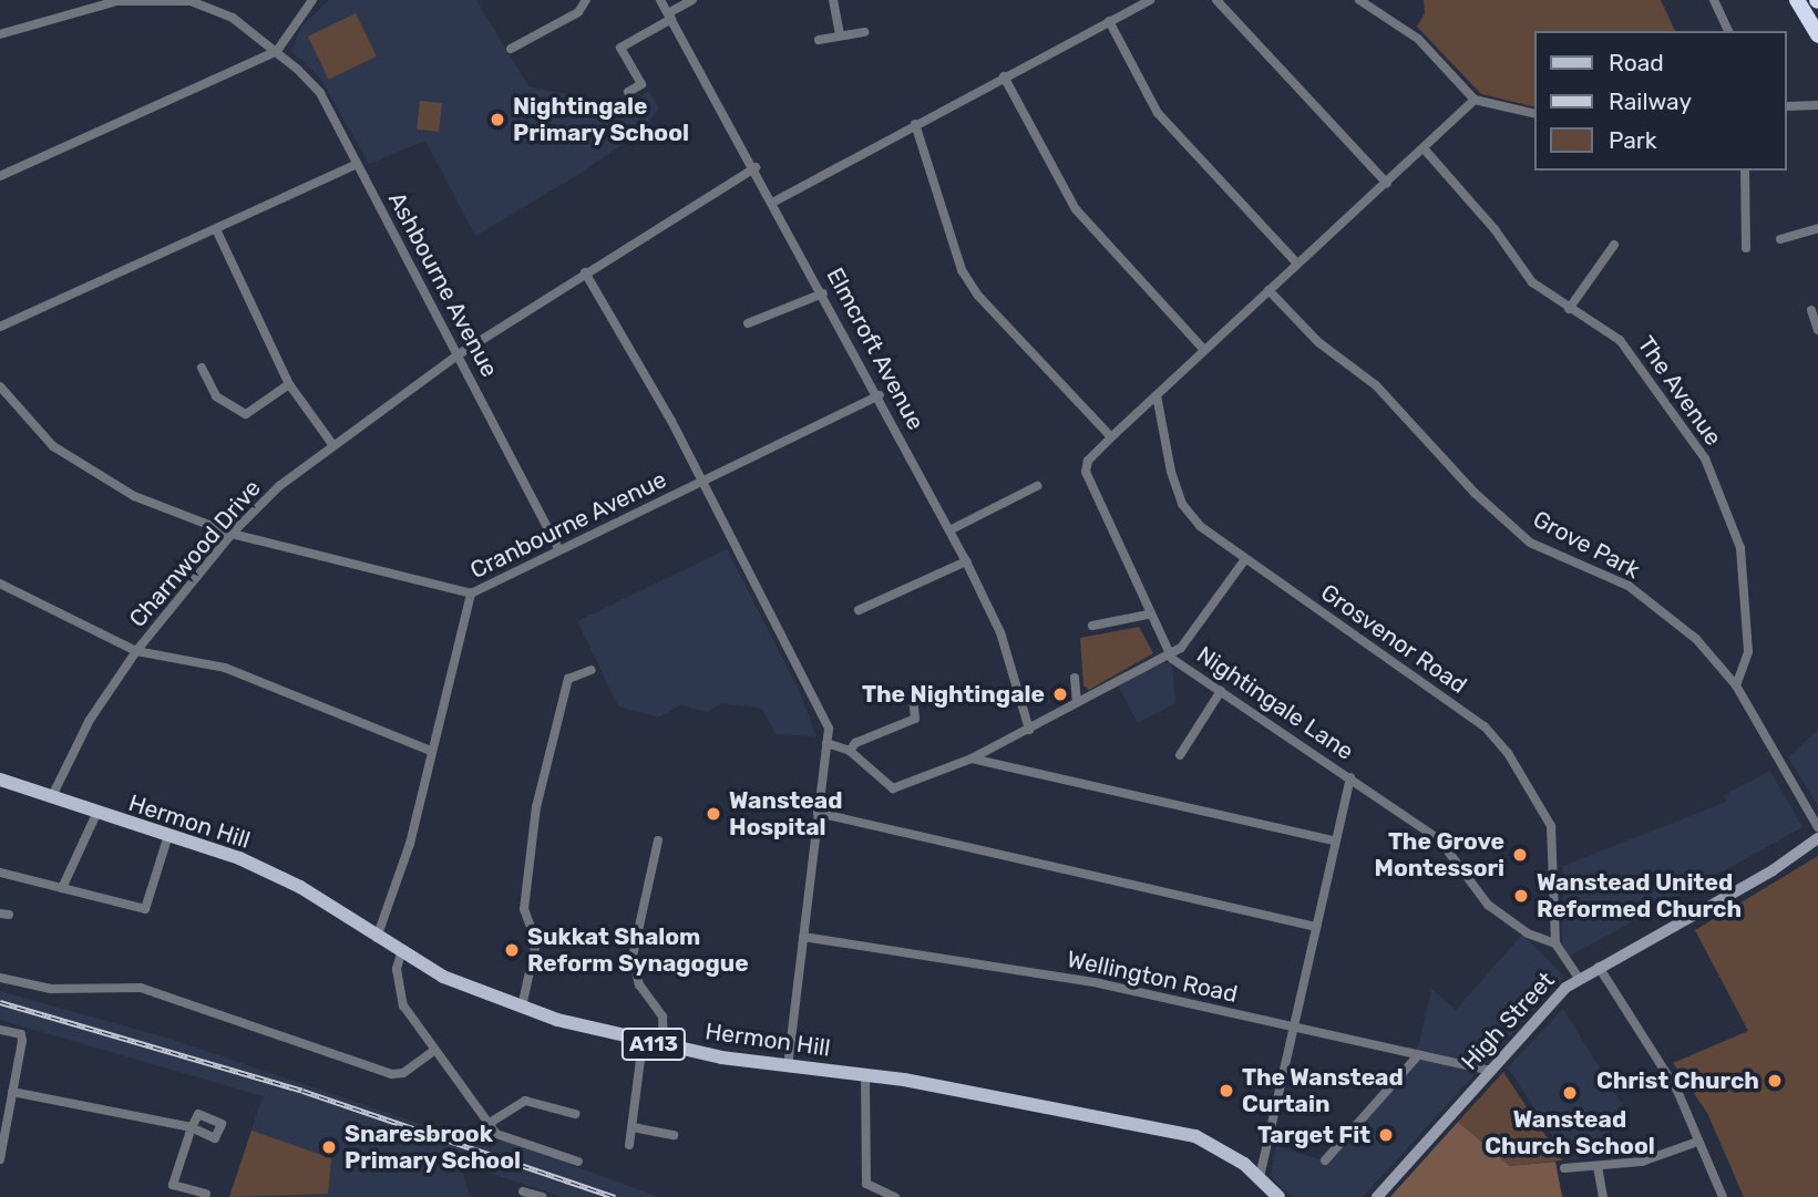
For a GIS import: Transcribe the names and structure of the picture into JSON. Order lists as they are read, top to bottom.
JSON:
{
  "streets": {
    "main road": ["Hermon Hill", "A113"],
    "street": [
      "Ashbourne Avenue",
      "Elmcroft Avenue",
      "The Avenue",
      "Cranbourne Avenue",
      "Grove Park",
      "Charnwood Drive",
      "Grosvenor Road",
      "Nightingale Lane",
      "Wellington Road",
      "High Street"
    ]
  },
  "crossings": [
    ["Ashbourne Avenue", "Cranbourne Avenue"],
    ["Ashbourne Avenue", "Charnwood Drive"],
    ["Elmcroft Avenue", "Cranbourne Avenue"],
    ["Elmcroft Avenue", "Charnwood Drive"],
    ["Elmcroft Avenue", "Nightingale Lane"],
    ["The Avenue", "Grove Park"],
    ["Cranbourne Avenue", "Hermon Hill"],
    ["Charnwood Drive", "Hermon Hill"],
    ["Grosvenor Road", "Nightingale Lane"],
    ["Wellington Road", "High Street"]
  ],
  "places": [
    "Nightingale Primary School",
    "The Nightingale",
    "Wanstead Hospital",
    "The Grove Montessori",
    "Wanstead United Reformed Church",
    "Sukkat Shalom Reform Synagogue",
    "Christ Church",
    "The Wanstead Curtain",
    "Wanstead Church School",
    "Target Fit",
    "Snaresbrook Primary School"
  ],
  "legend": ["Road", "Railway", "Park"]
}
